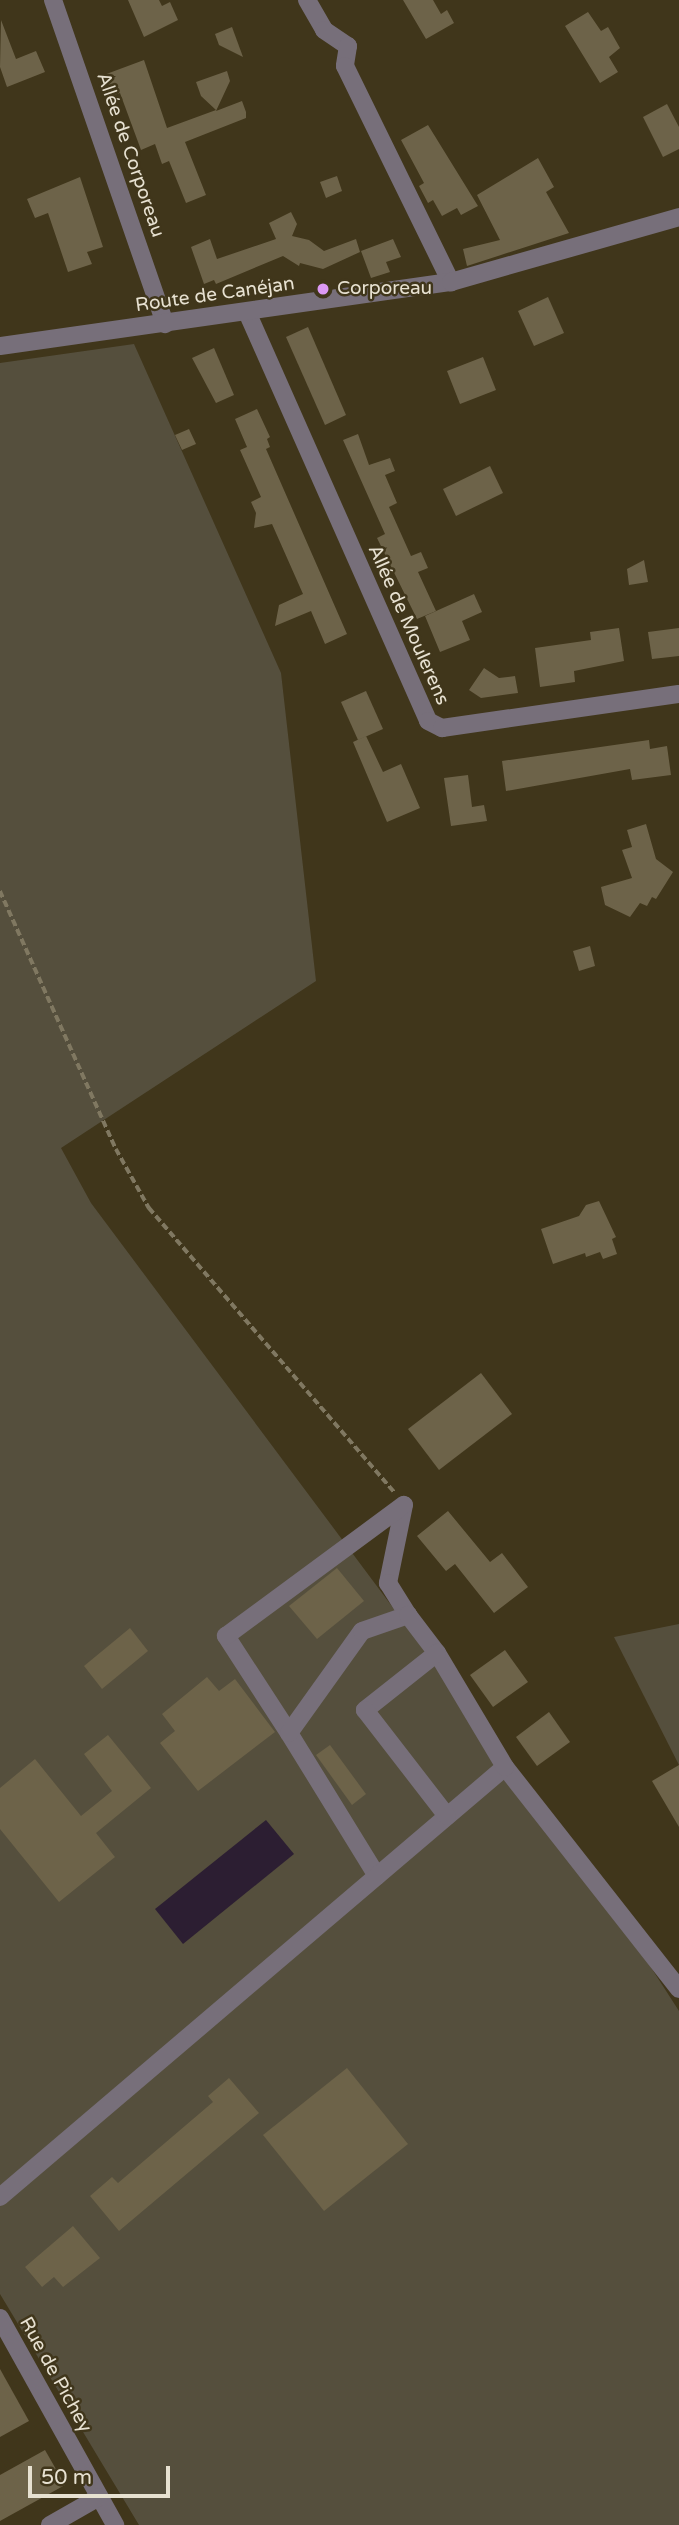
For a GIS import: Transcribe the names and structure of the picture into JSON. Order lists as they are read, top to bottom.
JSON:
{
  "streets": {
    "street": [
      "Allée de Corporeau",
      "Route de Canéjan",
      "Allée de Moulerens",
      "Rue de Pichey"
    ]
  },
  "crossings": [
    ["Allée de Corporeau", "Route de Canéjan"],
    ["Route de Canéjan", "Allée de Moulerens"]
  ],
  "places": ["Corporeau"],
  "scale_bar": "50 m"
}
